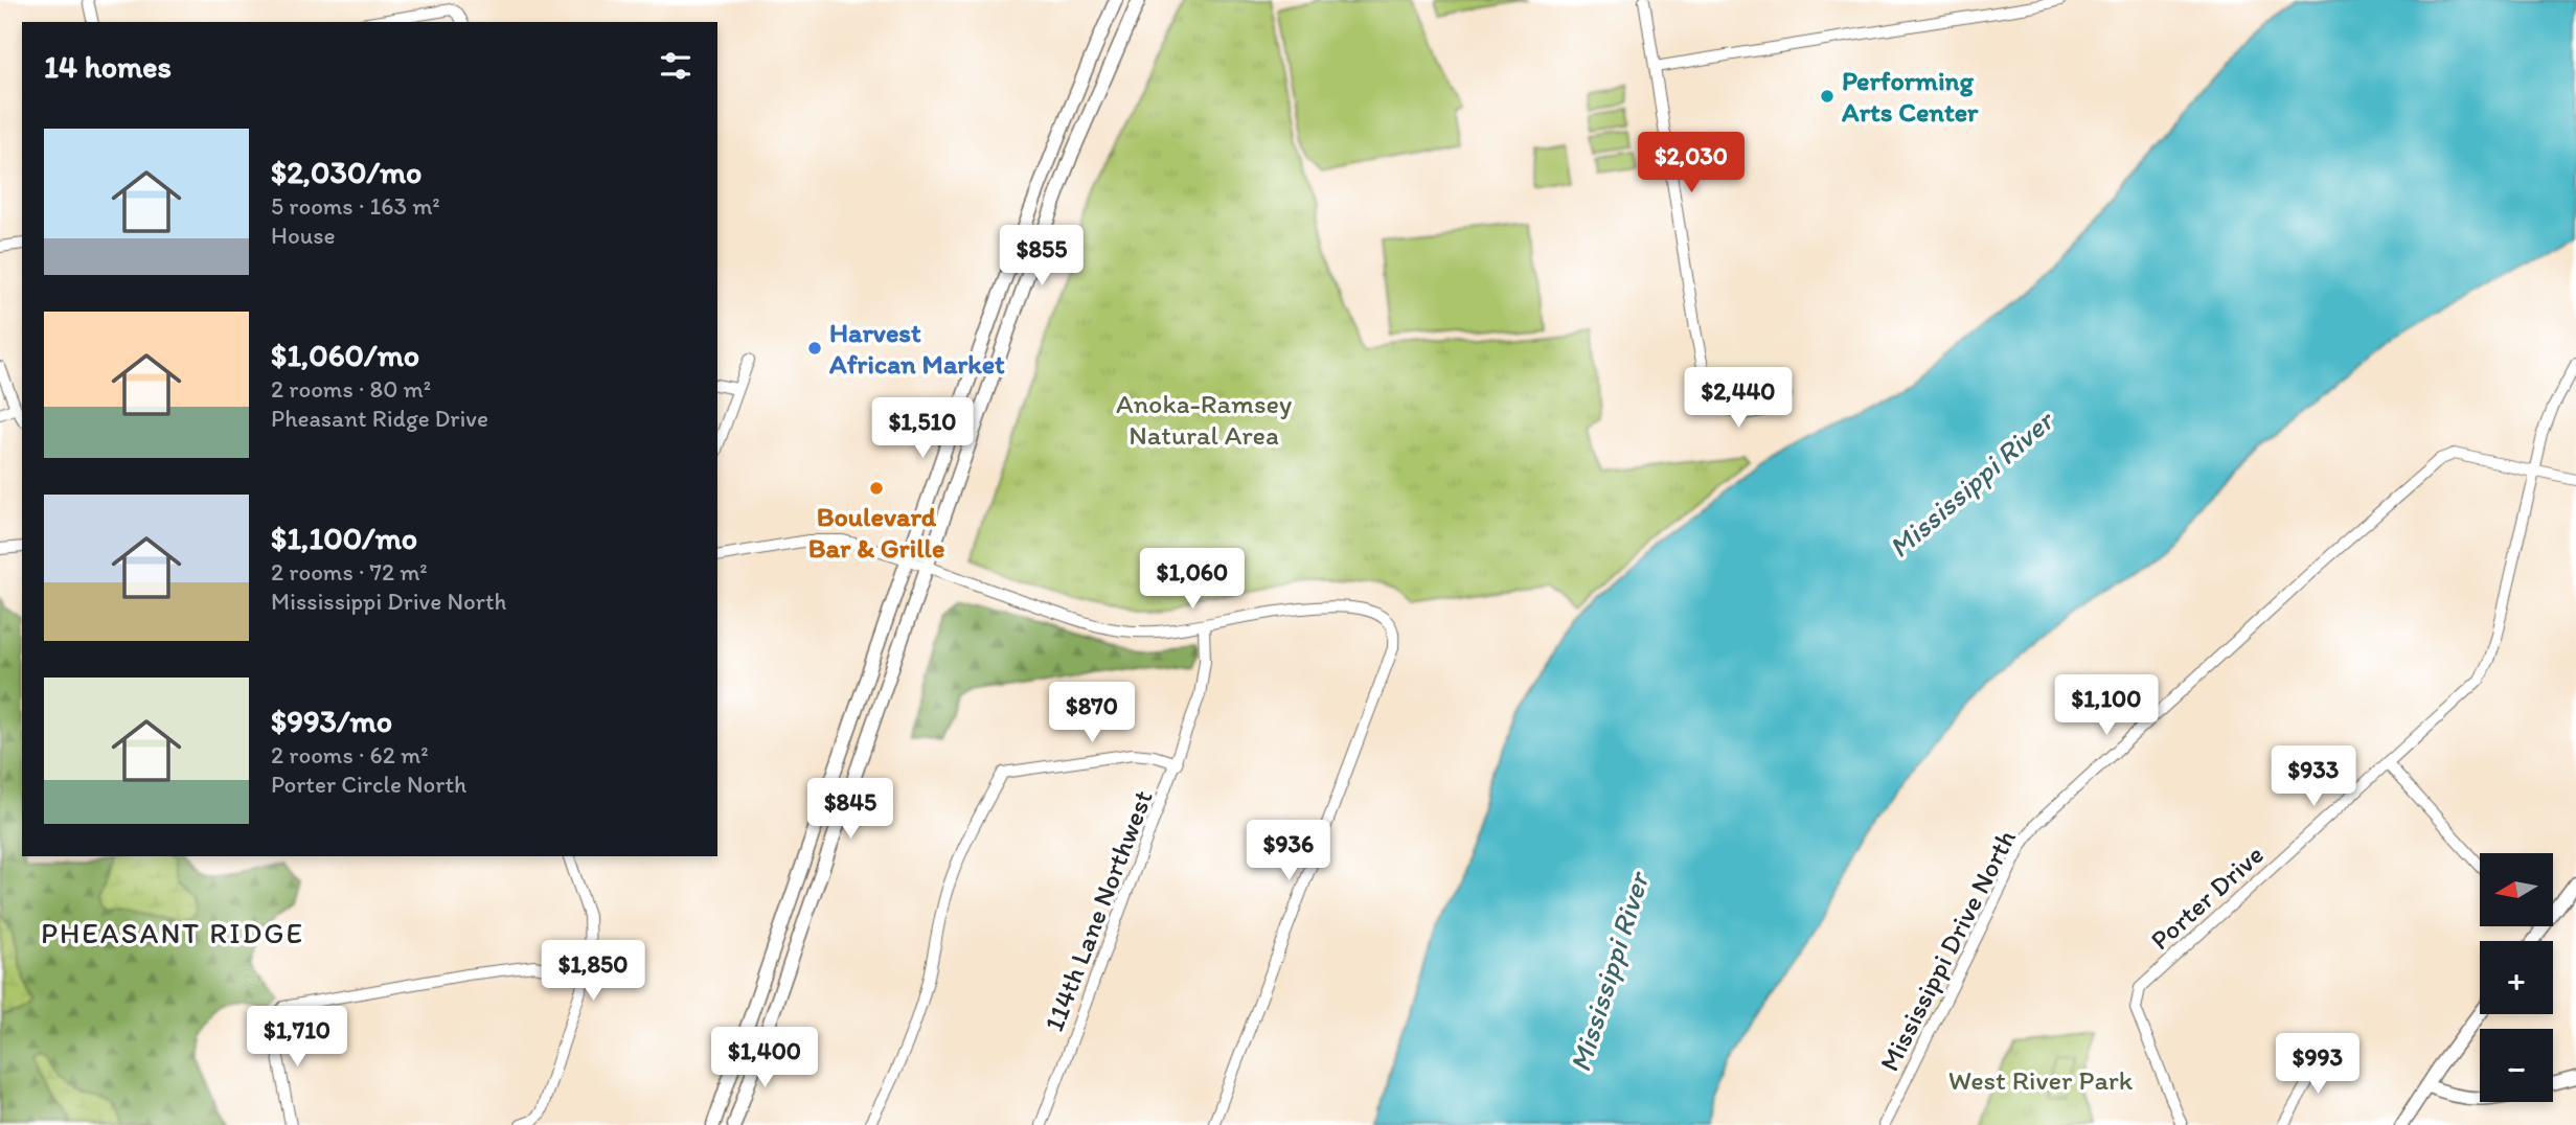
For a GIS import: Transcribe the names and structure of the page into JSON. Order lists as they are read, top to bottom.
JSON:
{
  "streets": {
    "street": ["Porter Drive", "114th Lane Northwest", "Mississippi Drive North"]
  },
  "crossings": [
    ["Porter Drive", "Mississippi Drive North"]
  ],
  "districts": ["PHEASANT RIDGE"],
  "water": ["Mississippi River"],
  "parks": ["Anoka-Ramsey Natural Area", "West River Park"],
  "places": ["Performing Arts Center", "Harvest African Market", "Boulevard Bar & Grille"],
  "north": "left",
  "page": {
    "heading": "14 homes",
    "list": [
      {
        "name": "$2,030/mo",
        "note": "5 rooms · 163 m² · House"
      },
      {
        "name": "$1,060/mo",
        "note": "2 rooms · 80 m² · Pheasant Ridge Drive"
      },
      {
        "name": "$1,100/mo",
        "note": "2 rooms · 72 m² · Mississippi Drive North"
      },
      {
        "name": "$993/mo",
        "note": "2 rooms · 62 m² · Porter Circle North"
      }
    ],
    "price": [
      "$2,030",
      "$855",
      "$2,440",
      "$1,510",
      "$1,060",
      "$1,100",
      "$870",
      "$933",
      "$845",
      "$936",
      "$1,850",
      "$1,710",
      "$1,400",
      "$993"
    ],
    "map_buttons": ["+", "−"]
  }
}
